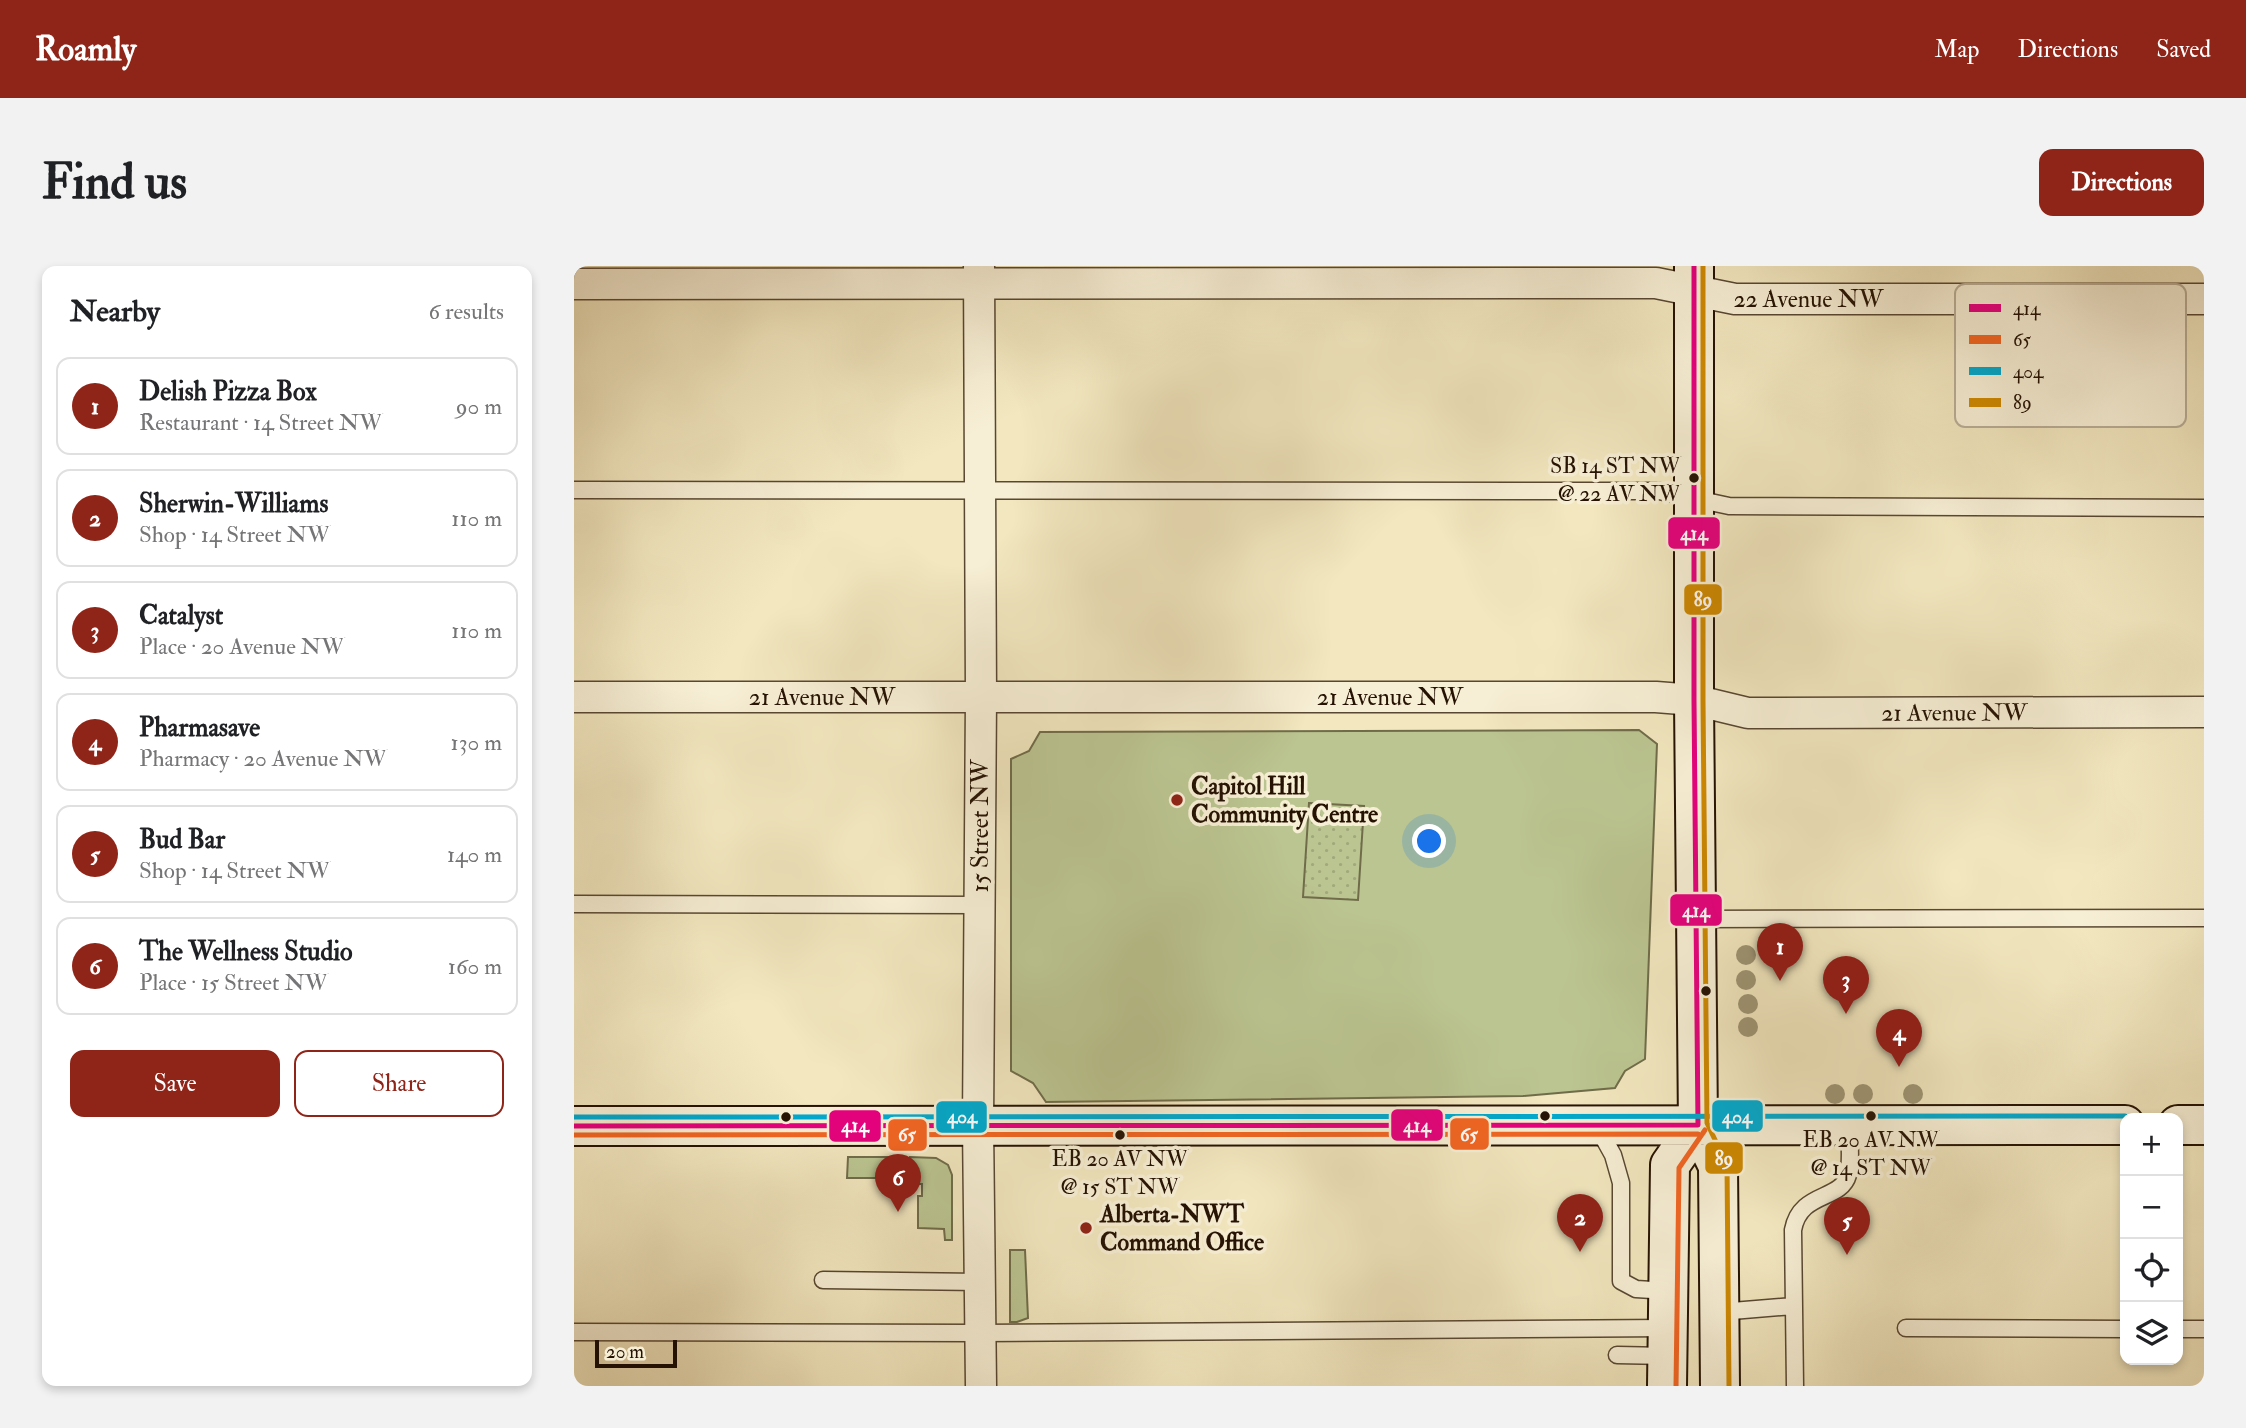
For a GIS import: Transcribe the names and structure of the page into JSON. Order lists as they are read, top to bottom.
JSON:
{
  "streets": {
    "street": ["22 Avenue NW", "21 Avenue NW", "15 Street NW"]
  },
  "crossings": [
    ["22 Avenue NW", "15 Street NW"],
    ["21 Avenue NW", "15 Street NW"]
  ],
  "places": [
    "SB 14 ST NW @ 22 AV NW",
    "Capitol Hill Community Centre",
    "EB 20 AV NW @ 14 ST NW",
    "EB 20 AV NW @ 15 ST NW",
    "Alberta-NWT Command Office"
  ],
  "lines": [
    "transit line 414",
    "transit line 89",
    "transit line 404",
    "transit line 65"
  ],
  "legend": [
    "414",
    "65",
    "404",
    "89"
  ],
  "scale_bar": "20 m",
  "page": {
    "header": "Roamly",
    "nav": ["Map", "Directions", "Saved"],
    "buttons": [
      "Directions",
      ["Save", "Share"]
    ],
    "title": "Find us",
    "heading": ["Nearby", "6 results"],
    "list": [
      {
        "mark": "1",
        "name": "Delish Pizza Box",
        "note": "Restaurant · 14 Street NW",
        "value": "90 m"
      },
      {
        "mark": "2",
        "name": "Sherwin-Williams",
        "note": "Shop · 14 Street NW",
        "value": "110 m"
      },
      {
        "mark": "3",
        "name": "Catalyst",
        "note": "Place · 20 Avenue NW",
        "value": "110 m"
      },
      {
        "mark": "4",
        "name": "Pharmasave",
        "note": "Pharmacy · 20 Avenue NW",
        "value": "130 m"
      },
      {
        "mark": "5",
        "name": "Bud Bar",
        "note": "Shop · 14 Street NW",
        "value": "140 m"
      },
      {
        "mark": "6",
        "name": "The Wellness Studio",
        "note": "Place · 15 Street NW",
        "value": "160 m"
      }
    ],
    "pins": [
      "1",
      "3",
      "4",
      "6",
      "2",
      "5"
    ],
    "map_buttons": ["+", "−"],
    "scale": "20 m"
  }
}
